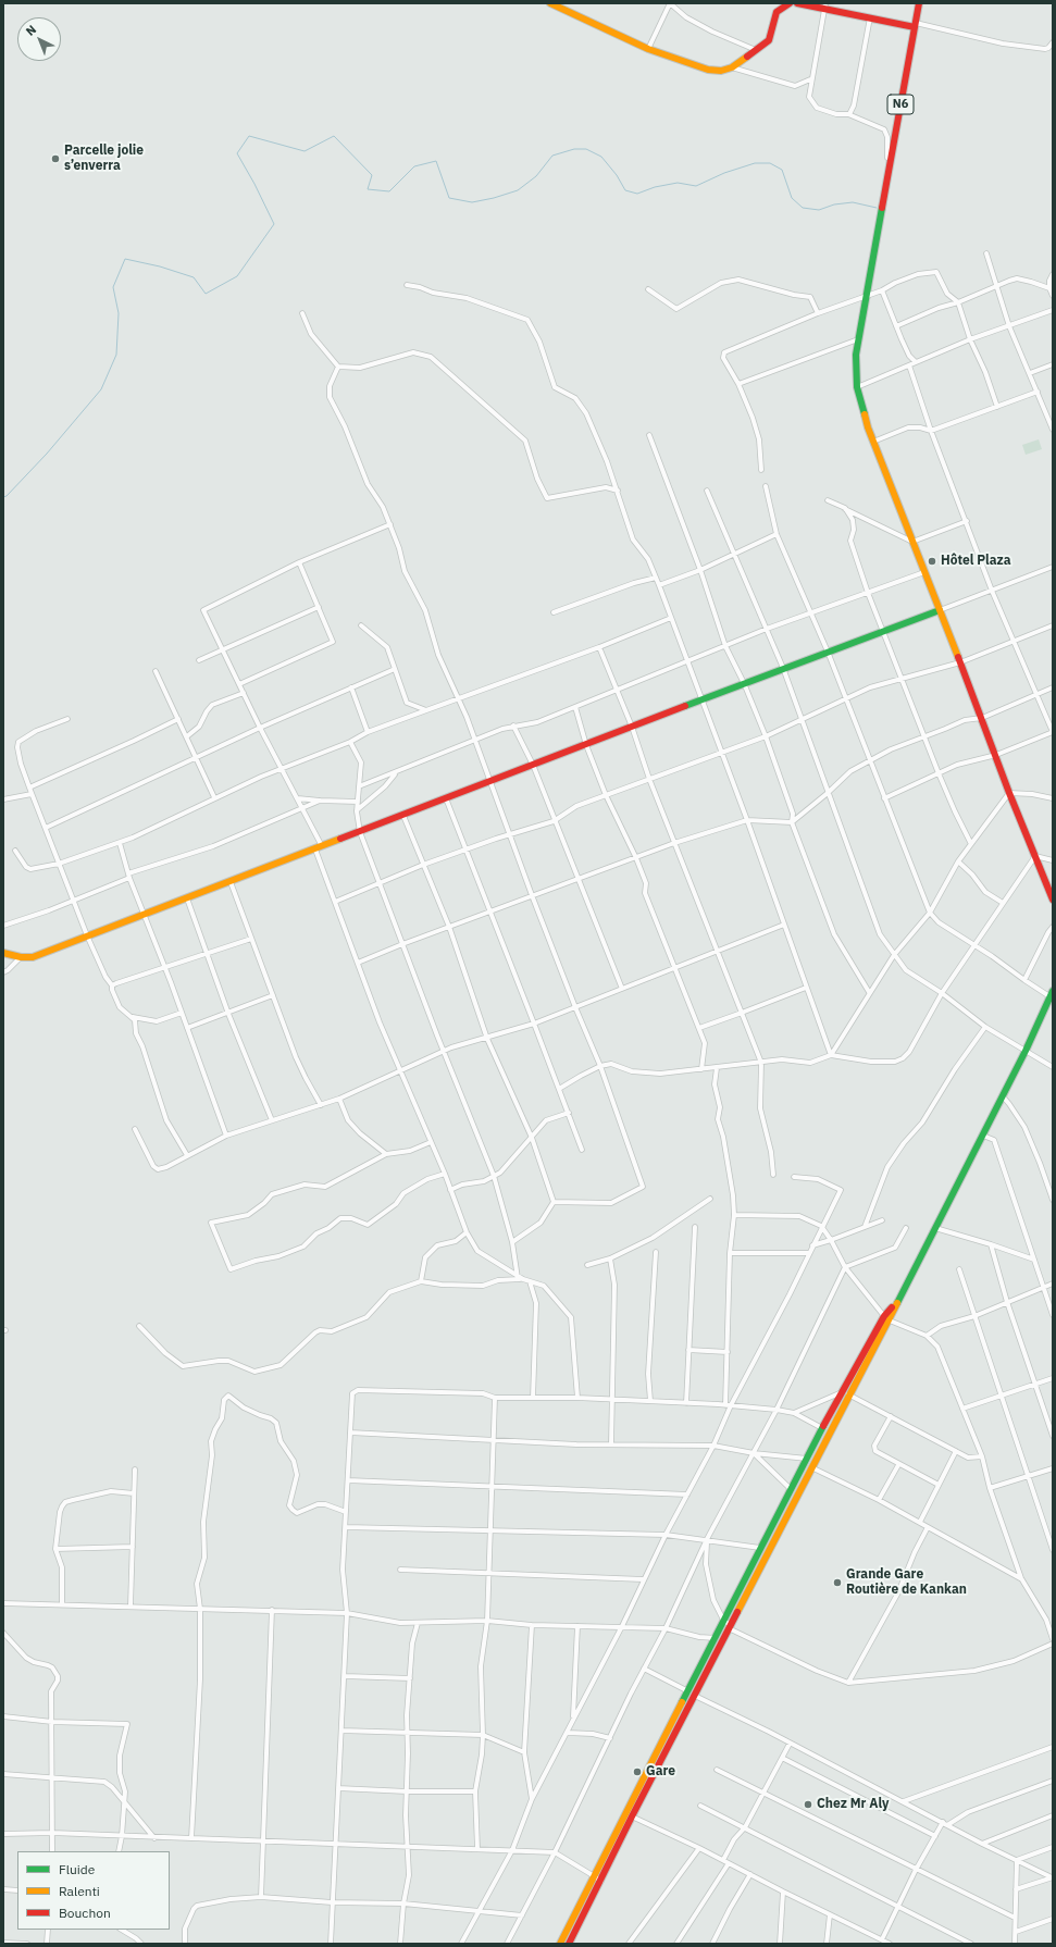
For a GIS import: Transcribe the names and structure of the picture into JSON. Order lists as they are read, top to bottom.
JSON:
{
  "streets": {
    "main road": ["N6"]
  },
  "places": [
    "Parcelle jolie s’enverra",
    "Hôtel Plaza",
    "Grande Gare Routière de Kankan",
    "Gare",
    "Chez Mr Aly"
  ],
  "legend": ["Fluide", "Ralenti", "Bouchon"],
  "north": "top left"
}
